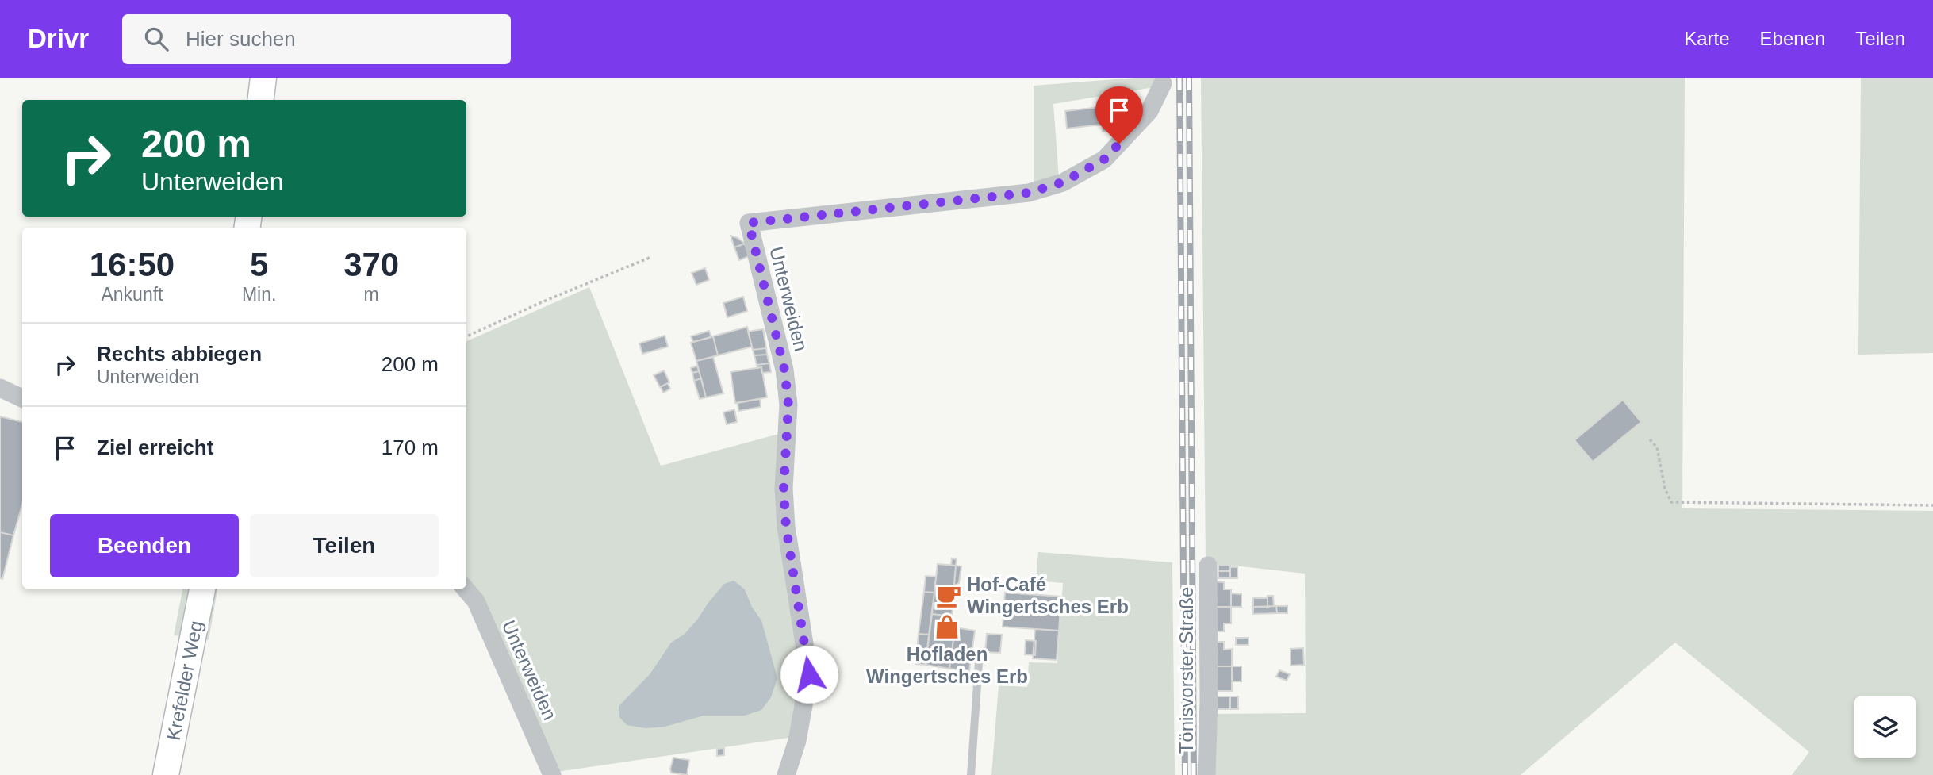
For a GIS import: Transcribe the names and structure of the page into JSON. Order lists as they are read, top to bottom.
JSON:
{
  "streets": {
    "street": ["Unterweiden", "Tönisvorster Straße", "Krefelder Weg"]
  },
  "places": {
    "cafe": ["Hof-Café Wingertsches Erb"],
    "shop": ["Hofladen Wingertsches Erb"]
  },
  "page": {
    "header": "Drivr",
    "search": "Hier suchen",
    "nav": ["Karte", "Ebenen", "Teilen"],
    "turn": ["200 m", "Unterweiden"],
    "eta": [
      "16:50",
      "Ankunft",
      "5",
      "Min.",
      "370",
      "m"
    ],
    "list": [
      {
        "name": "Rechts abbiegen",
        "note": "Unterweiden",
        "value": "200 m"
      },
      {
        "name": "Ziel erreicht",
        "value": "170 m"
      }
    ],
    "buttons": ["Beenden", "Teilen"]
  }
}
